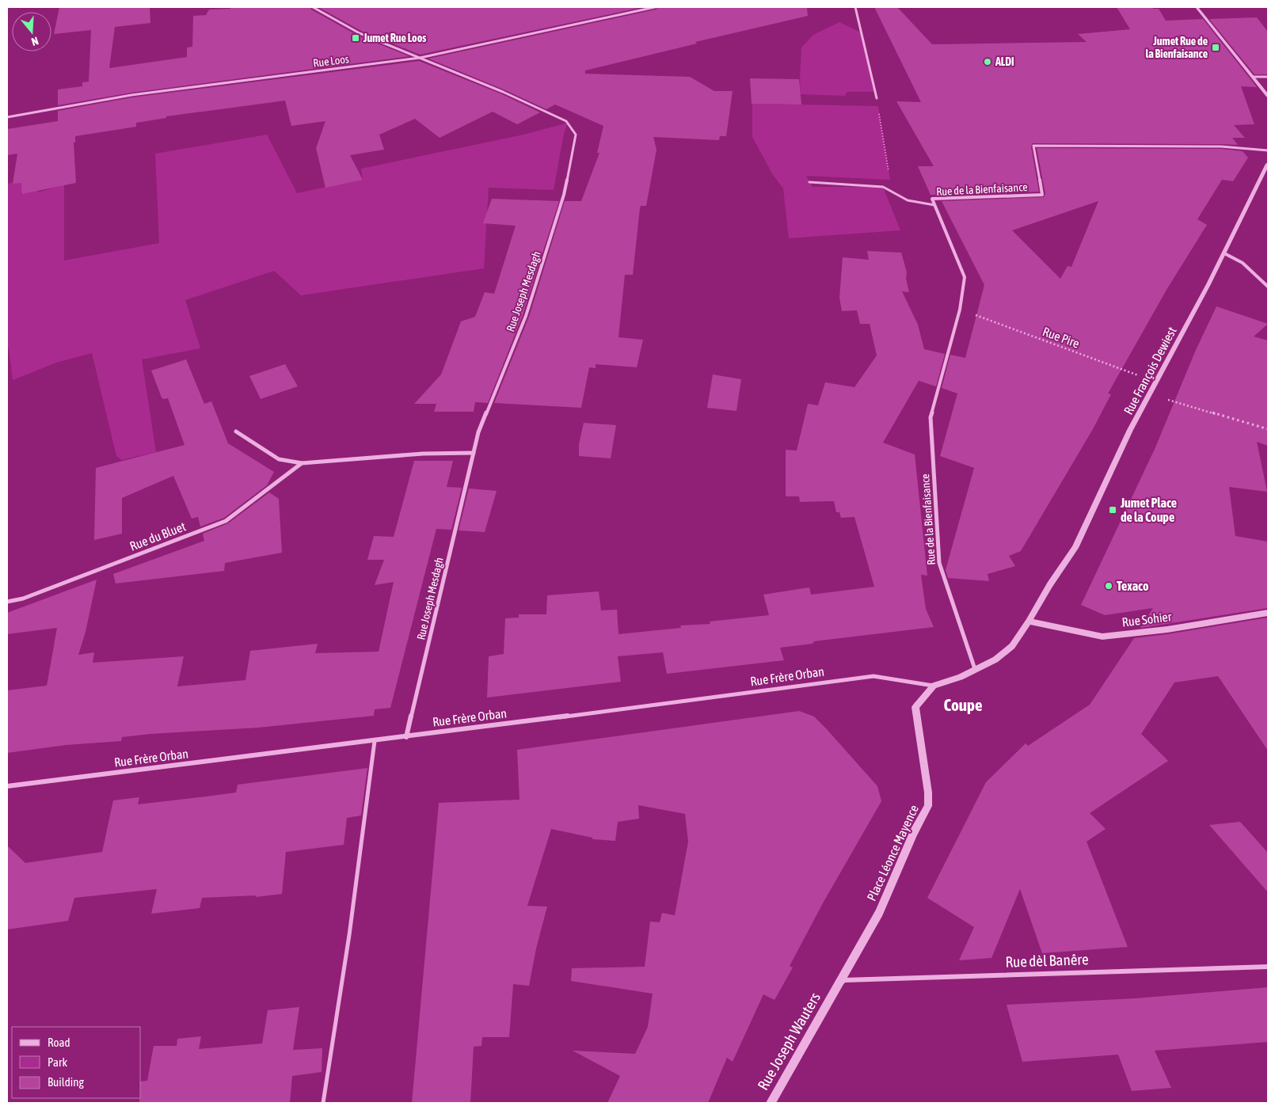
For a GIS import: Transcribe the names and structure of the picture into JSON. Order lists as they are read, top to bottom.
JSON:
{
  "streets": {
    "street": [
      "Rue Loos",
      "Rue de la Bienfaisance",
      "Rue Joseph Mesdagh",
      "Rue François Dewiest",
      "Rue du Bluet",
      "Rue Sohier",
      "Rue Frère Orban",
      "Place Léonce Mayence",
      "Rue dèl Banêre",
      "Rue Joseph Wauters"
    ],
    "path": ["Rue Pire"]
  },
  "crossings": [
    ["Rue Loos", "Rue Joseph Mesdagh"],
    ["Rue de la Bienfaisance", "Rue Pire"],
    ["Rue Joseph Mesdagh", "Rue Frère Orban"],
    ["Rue Pire", "Rue François Dewiest"],
    ["Rue Frère Orban", "Place Léonce Mayence"],
    ["Place Léonce Mayence", "Rue dèl Banêre"],
    ["Place Léonce Mayence", "Rue Joseph Wauters"],
    ["Rue dèl Banêre", "Rue Joseph Wauters"]
  ],
  "districts": ["Coupe"],
  "places": {
    "transit": ["Jumet Rue Loos", "Jumet Rue de la Bienfaisance", "Jumet Place de la Coupe"],
    "other": ["ALDI", "Texaco"]
  },
  "legend": ["Road", "Park", "Building"],
  "north": "bottom"
}
